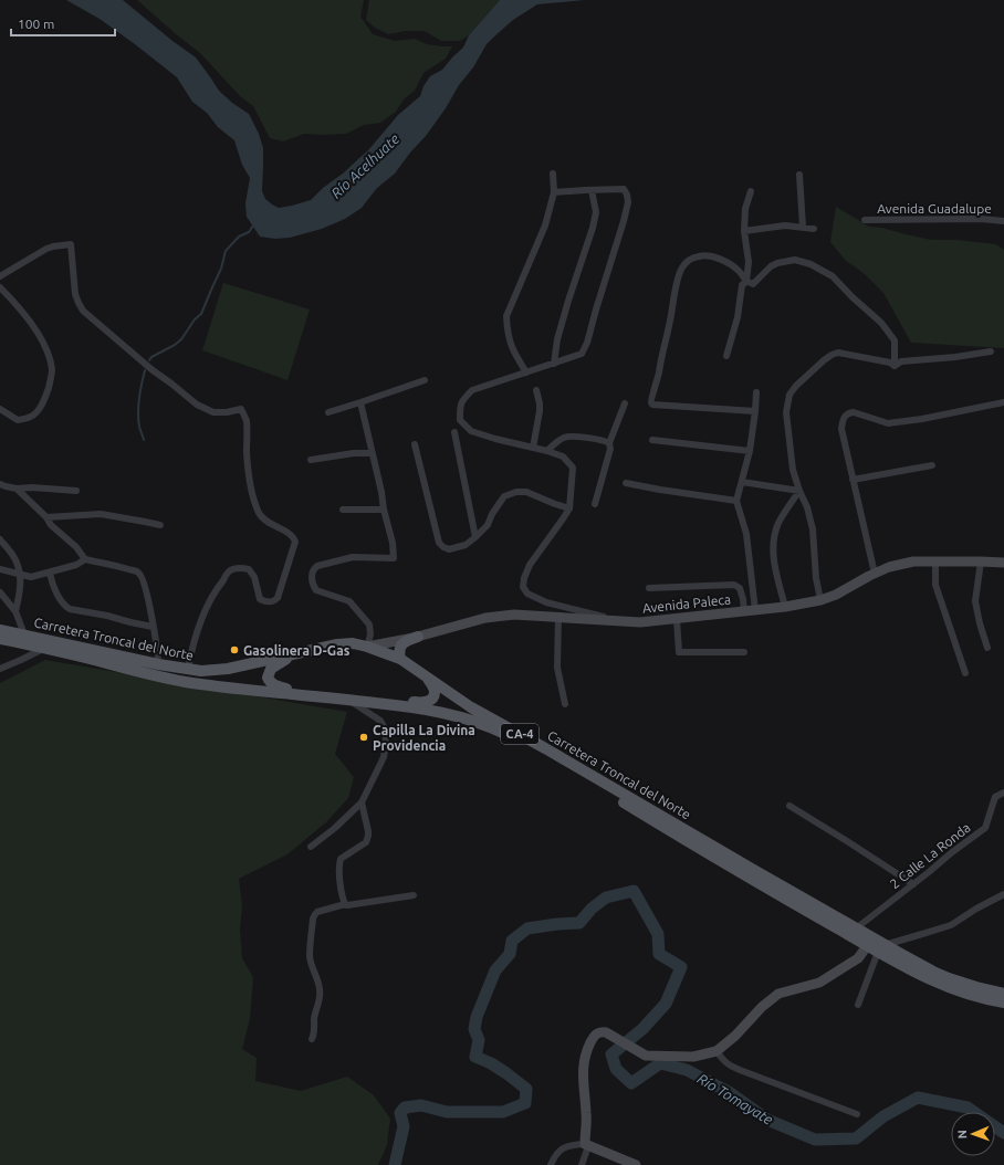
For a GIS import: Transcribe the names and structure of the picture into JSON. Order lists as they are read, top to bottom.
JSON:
{
  "streets": {
    "main road": ["Avenida Paleca", "Carretera Troncal del Norte", "CA-4"],
    "street": ["Avenida Guadalupe", "2 Calle La Ronda"]
  },
  "crossings": [
    ["Avenida Paleca", "Carretera Troncal del Norte"],
    ["Carretera Troncal del Norte", "2 Calle La Ronda"]
  ],
  "water": ["Río Acelhuate", "Río Tomayate"],
  "places": ["Gasolinera D-Gas", "Capilla La Divina Providencia"],
  "scale_bar": "100 m",
  "north": "left"
}
